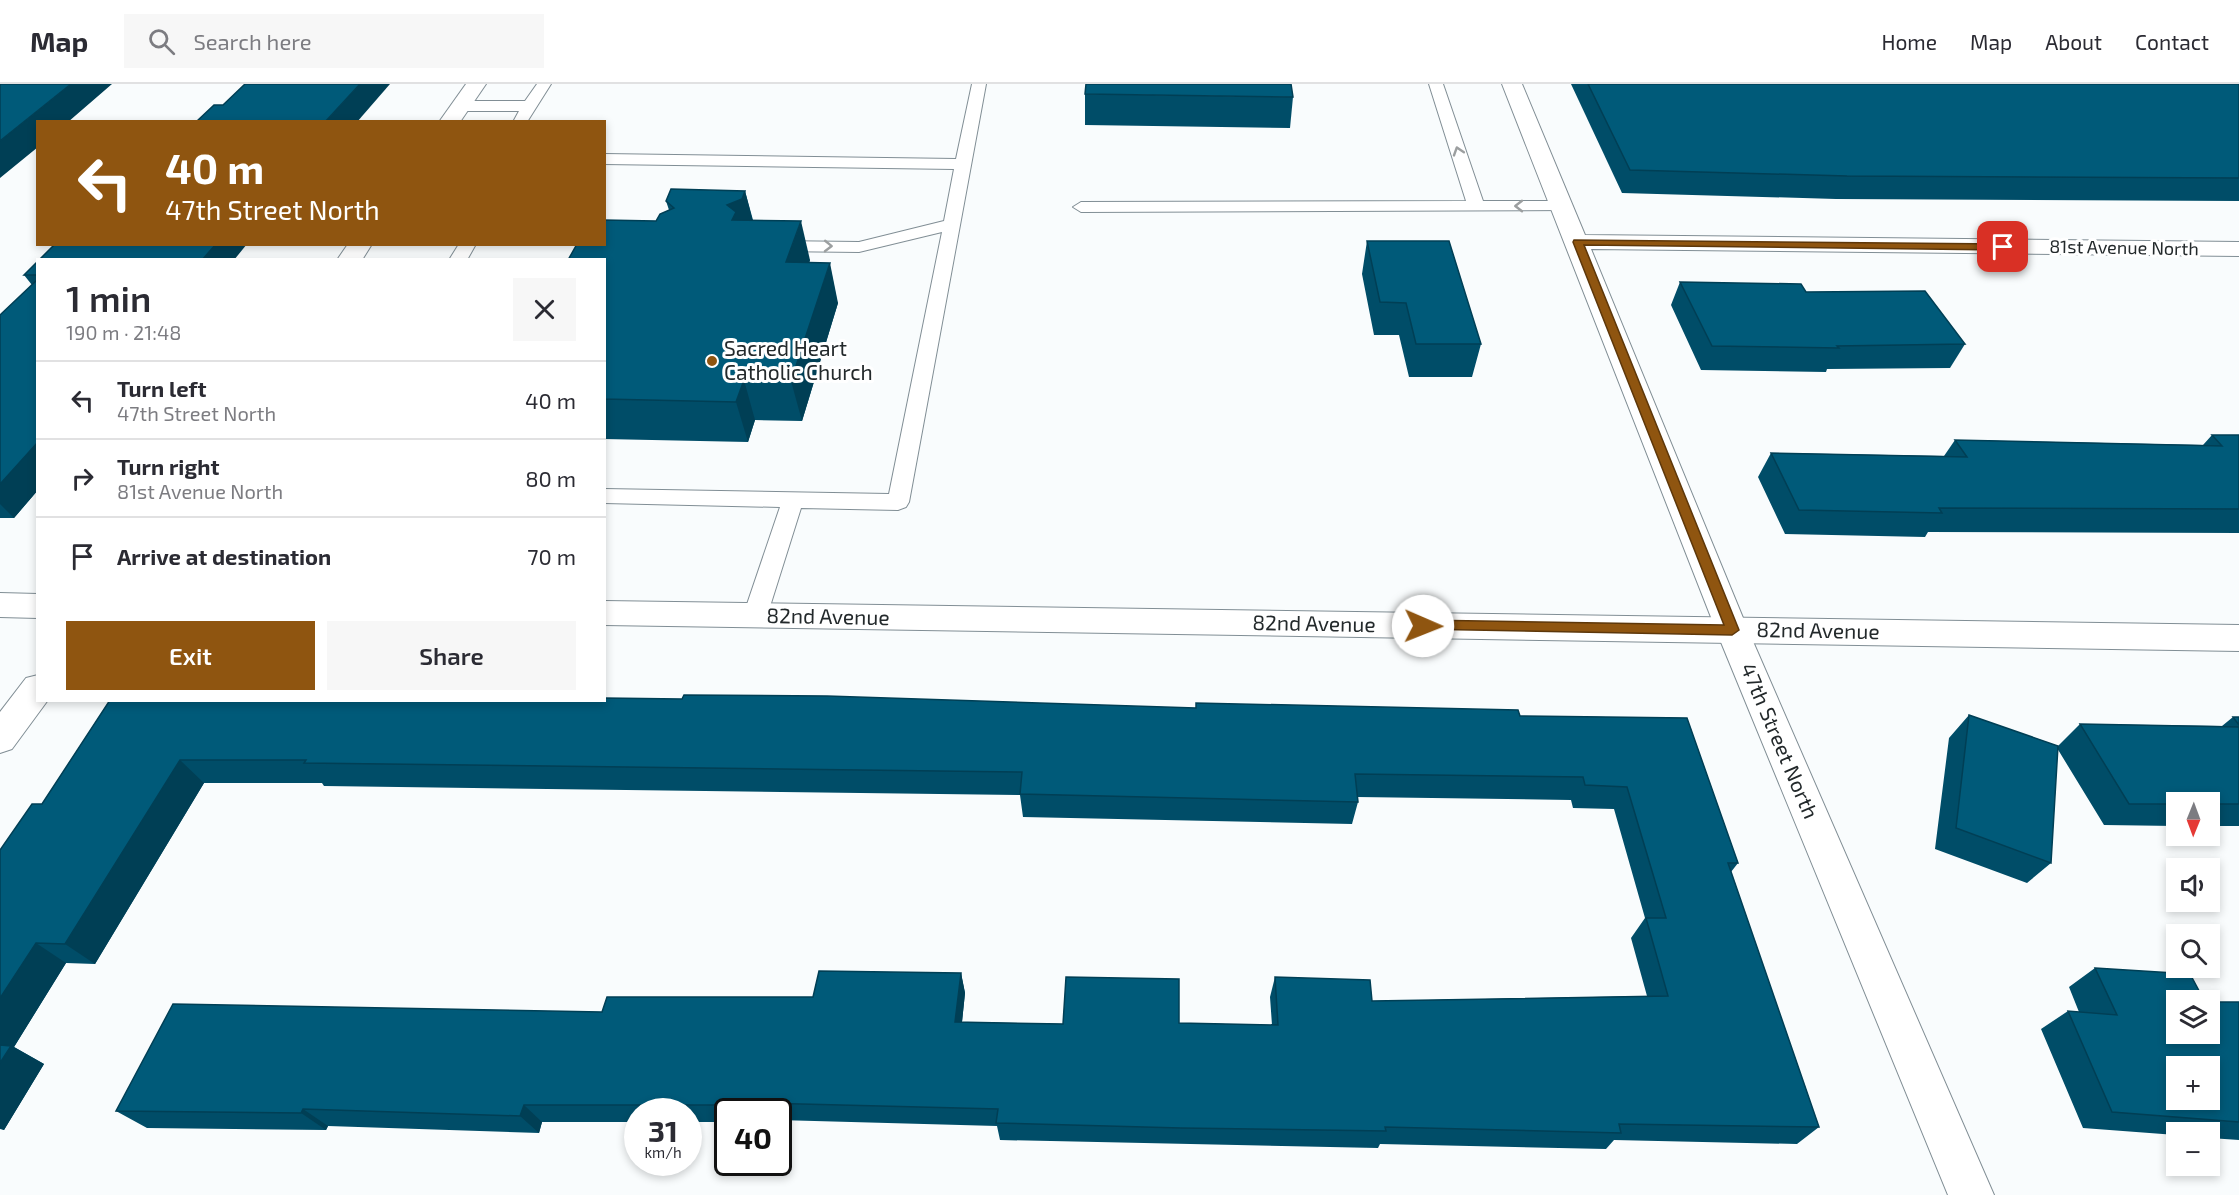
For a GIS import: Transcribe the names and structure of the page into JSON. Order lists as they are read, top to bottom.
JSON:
{
  "streets": {
    "street": ["81st Avenue North", "82nd Avenue", "47th Street North"]
  },
  "crossings": [
    ["81st Avenue North", "47th Street North"],
    ["82nd Avenue", "47th Street North"]
  ],
  "places": ["Sacred Heart Catholic Church"],
  "north": "bottom",
  "page": {
    "header": "Map",
    "search": "Search here",
    "nav": [
      "Home",
      "Map",
      "About",
      "Contact"
    ],
    "turn": ["40 m", "47th Street North"],
    "heading": ["1 min", "190 m · 21:48"],
    "list": [
      {
        "name": "Turn left",
        "note": "47th Street North",
        "value": "40 m"
      },
      {
        "name": "Turn right",
        "note": "81st Avenue North",
        "value": "80 m"
      },
      {
        "name": "Arrive at destination",
        "value": "70 m"
      }
    ],
    "buttons": ["Exit", "Share"],
    "map_buttons": ["+", "−"],
    "speed": "31 km/h",
    "limit": "40"
  }
}
